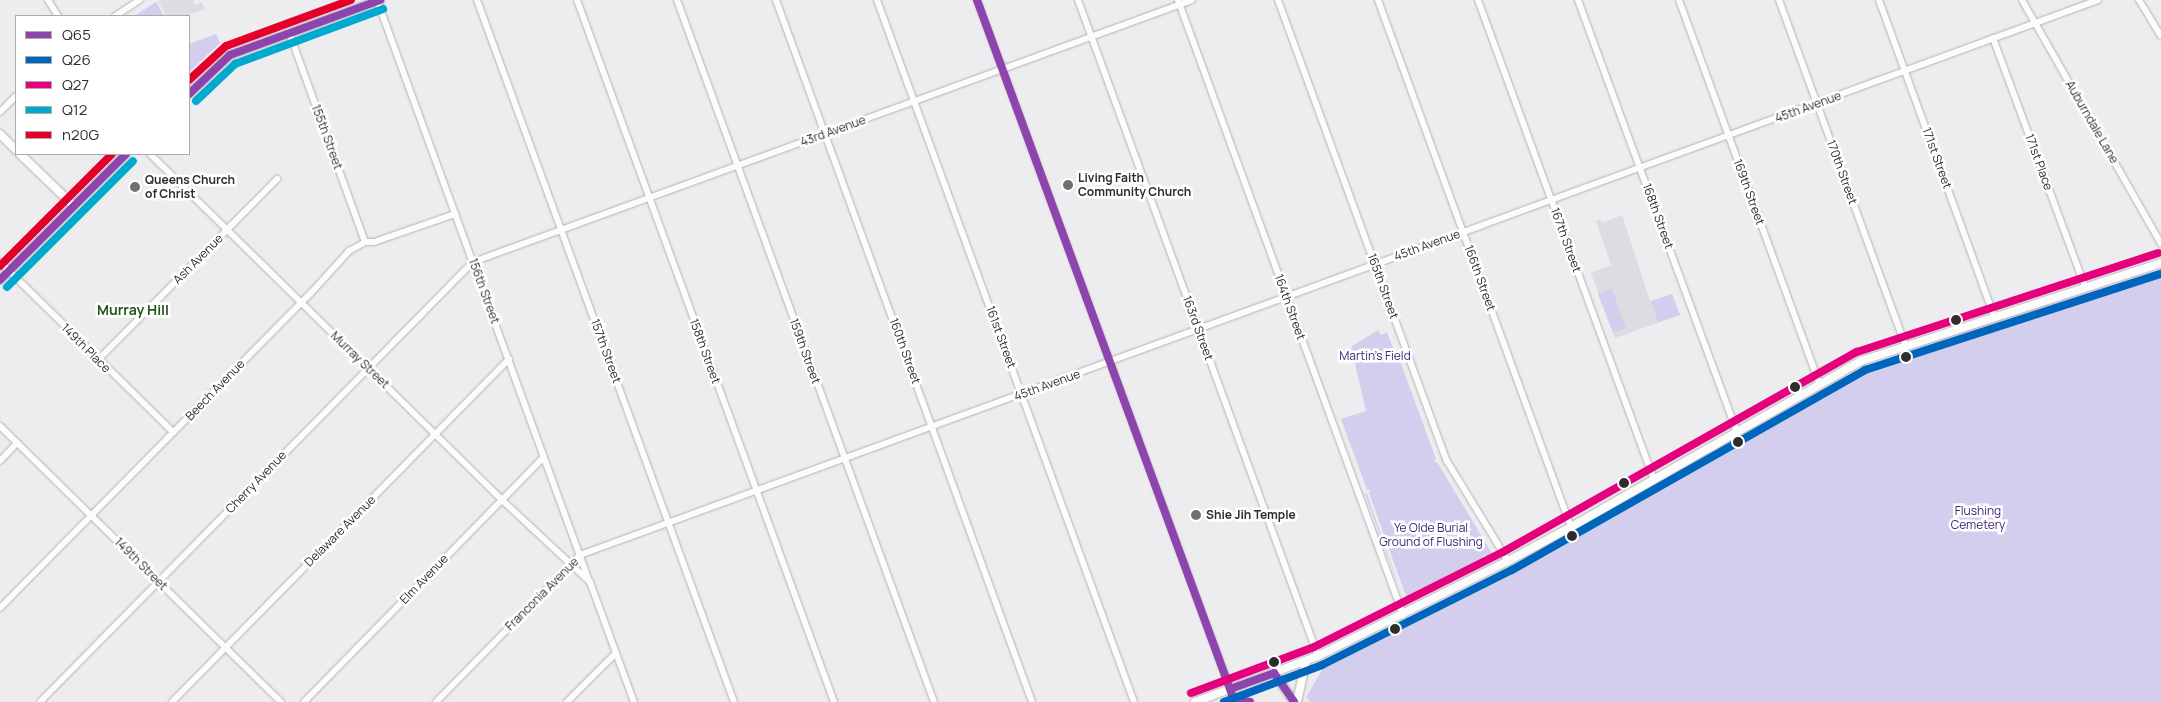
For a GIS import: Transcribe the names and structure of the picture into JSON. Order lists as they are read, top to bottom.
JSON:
{
  "streets": {
    "street": [
      "45th Avenue",
      "Auburndale Lane",
      "43rd Avenue",
      "155th Street",
      "171st Street",
      "171st Place",
      "170th Street",
      "169th Street",
      "168th Street",
      "167th Street",
      "Ash Avenue",
      "166th Street",
      "165th Street",
      "156th Street",
      "164th Street",
      "163rd Street",
      "161st Street",
      "149th Place",
      "157th Street",
      "158th Street",
      "159th Street",
      "160th Street",
      "Murray Street",
      "Beech Avenue",
      "Cherry Avenue",
      "Delaware Avenue",
      "149th Street",
      "Elm Avenue",
      "Franconia Avenue"
    ]
  },
  "crossings": [
    ["45th Avenue", "Auburndale Lane"],
    ["45th Avenue", "171st Street"],
    ["45th Avenue", "171st Place"],
    ["45th Avenue", "170th Street"],
    ["45th Avenue", "169th Street"],
    ["45th Avenue", "168th Street"],
    ["45th Avenue", "167th Street"],
    ["45th Avenue", "166th Street"],
    ["45th Avenue", "165th Street"],
    ["45th Avenue", "164th Street"],
    ["45th Avenue", "163rd Street"],
    ["45th Avenue", "161st Street"],
    ["45th Avenue", "158th Street"],
    ["45th Avenue", "159th Street"],
    ["45th Avenue", "160th Street"],
    ["45th Avenue", "Franconia Avenue"],
    ["43rd Avenue", "156th Street"],
    ["43rd Avenue", "164th Street"],
    ["43rd Avenue", "163rd Street"],
    ["43rd Avenue", "161st Street"],
    ["43rd Avenue", "157th Street"],
    ["43rd Avenue", "158th Street"],
    ["43rd Avenue", "159th Street"],
    ["43rd Avenue", "160th Street"],
    ["43rd Avenue", "Cherry Avenue"],
    ["155th Street", "Beech Avenue"],
    ["Ash Avenue", "149th Place"],
    ["Ash Avenue", "Murray Street"],
    ["156th Street", "Murray Street"],
    ["156th Street", "Beech Avenue"],
    ["156th Street", "Cherry Avenue"],
    ["156th Street", "Delaware Avenue"],
    ["156th Street", "Elm Avenue"],
    ["156th Street", "Franconia Avenue"],
    ["149th Place", "Beech Avenue"],
    ["157th Street", "Franconia Avenue"],
    ["158th Street", "Franconia Avenue"],
    ["Murray Street", "Beech Avenue"],
    ["Murray Street", "Cherry Avenue"],
    ["Murray Street", "Delaware Avenue"],
    ["Murray Street", "Elm Avenue"],
    ["Murray Street", "Franconia Avenue"],
    ["Beech Avenue", "149th Street"],
    ["Cherry Avenue", "149th Street"],
    ["Delaware Avenue", "149th Street"]
  ],
  "districts": ["Murray Hill"],
  "parks": ["Martin's Field", "Flushing Cemetery", "Ye Olde Burial Ground of Flushing"],
  "places": ["Living Faith Community Church", "Queens Church of Christ", "Shie Jih Temple"],
  "lines": [
    "transit line Q65",
    "transit line n20G",
    "transit line Q12",
    "transit line Q27",
    "transit line Q26"
  ],
  "legend": [
    "Q65",
    "Q26",
    "Q27",
    "Q12",
    "n20G"
  ]
}
